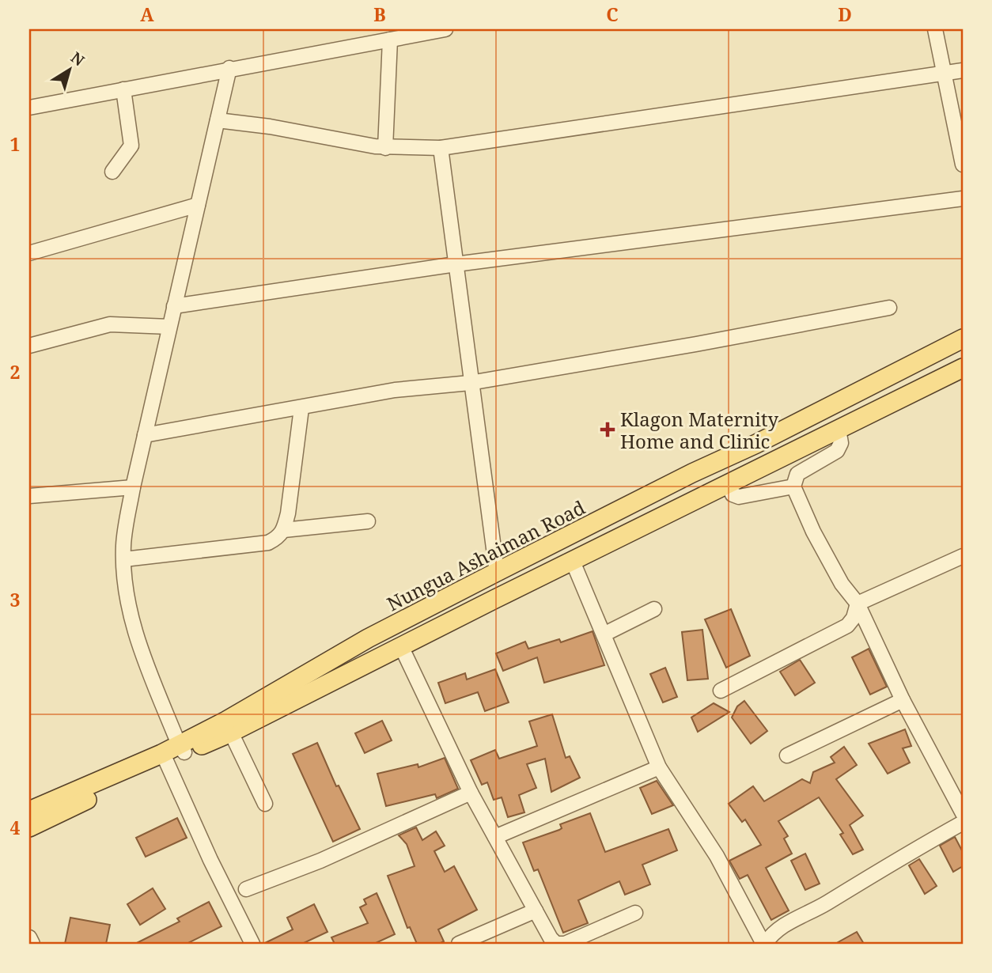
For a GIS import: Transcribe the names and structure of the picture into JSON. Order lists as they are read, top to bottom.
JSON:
{
  "streets": {
    "main road": ["Nungua Ashaiman Road"]
  },
  "places": {
    "health": ["Klagon Maternity Home and Clinic"]
  },
  "north": "top right",
  "grid": {
    "columns": [
      "A",
      "B",
      "C",
      "D"
    ],
    "rows": [
      "1",
      "2",
      "3",
      "4"
    ]
  }
}
